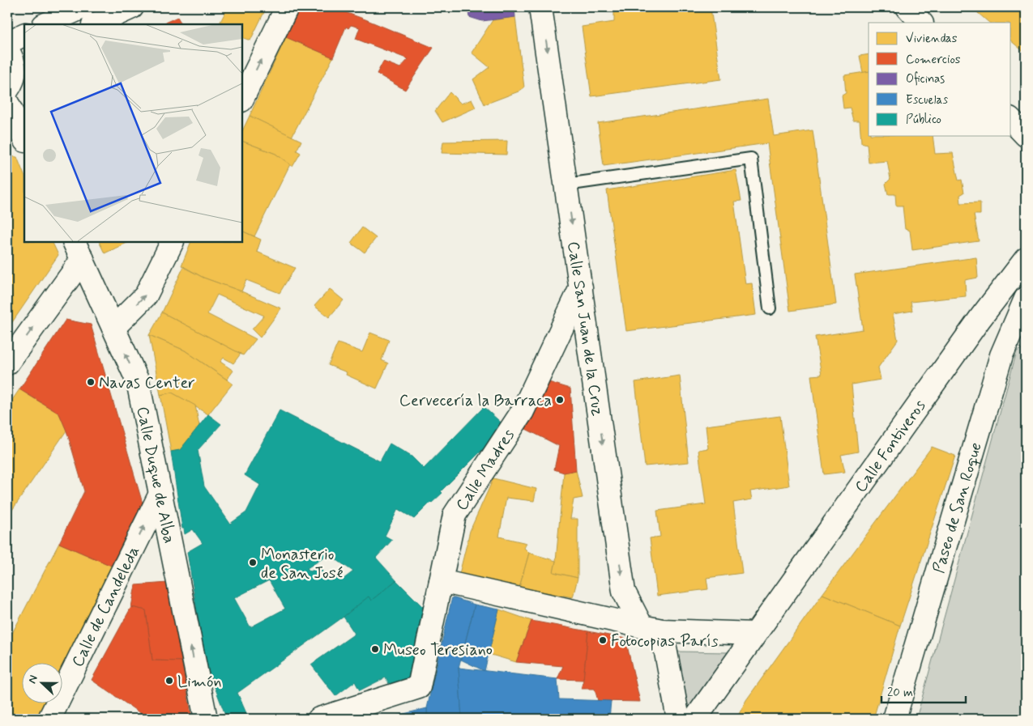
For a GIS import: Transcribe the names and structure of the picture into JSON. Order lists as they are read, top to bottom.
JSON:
{
  "streets": {
    "street": [
      "Calle San Juan de la Cruz",
      "Calle Fontiveros",
      "Calle Madres",
      "Calle Duque de Alba",
      "Paseo de San Roque",
      "Calle de Candeleda"
    ]
  },
  "crossings": [
    ["Calle San Juan de la Cruz", "Calle Madres"],
    ["Calle Duque de Alba", "Calle de Candeleda"]
  ],
  "one_way": ["Calle San Juan de la Cruz", "Calle Duque de Alba", "Calle de Candeleda"],
  "places": [
    "Navas Center",
    "Cervecería la Barraca",
    "Monasterio de San José",
    "Fotocopias París",
    "Museo Teresiano",
    "Limón"
  ],
  "legend": [
    "Viviendas",
    "Comercios",
    "Oficinas",
    "Escuelas",
    "Público"
  ],
  "scale_bar": "20 m",
  "north": "left"
}
